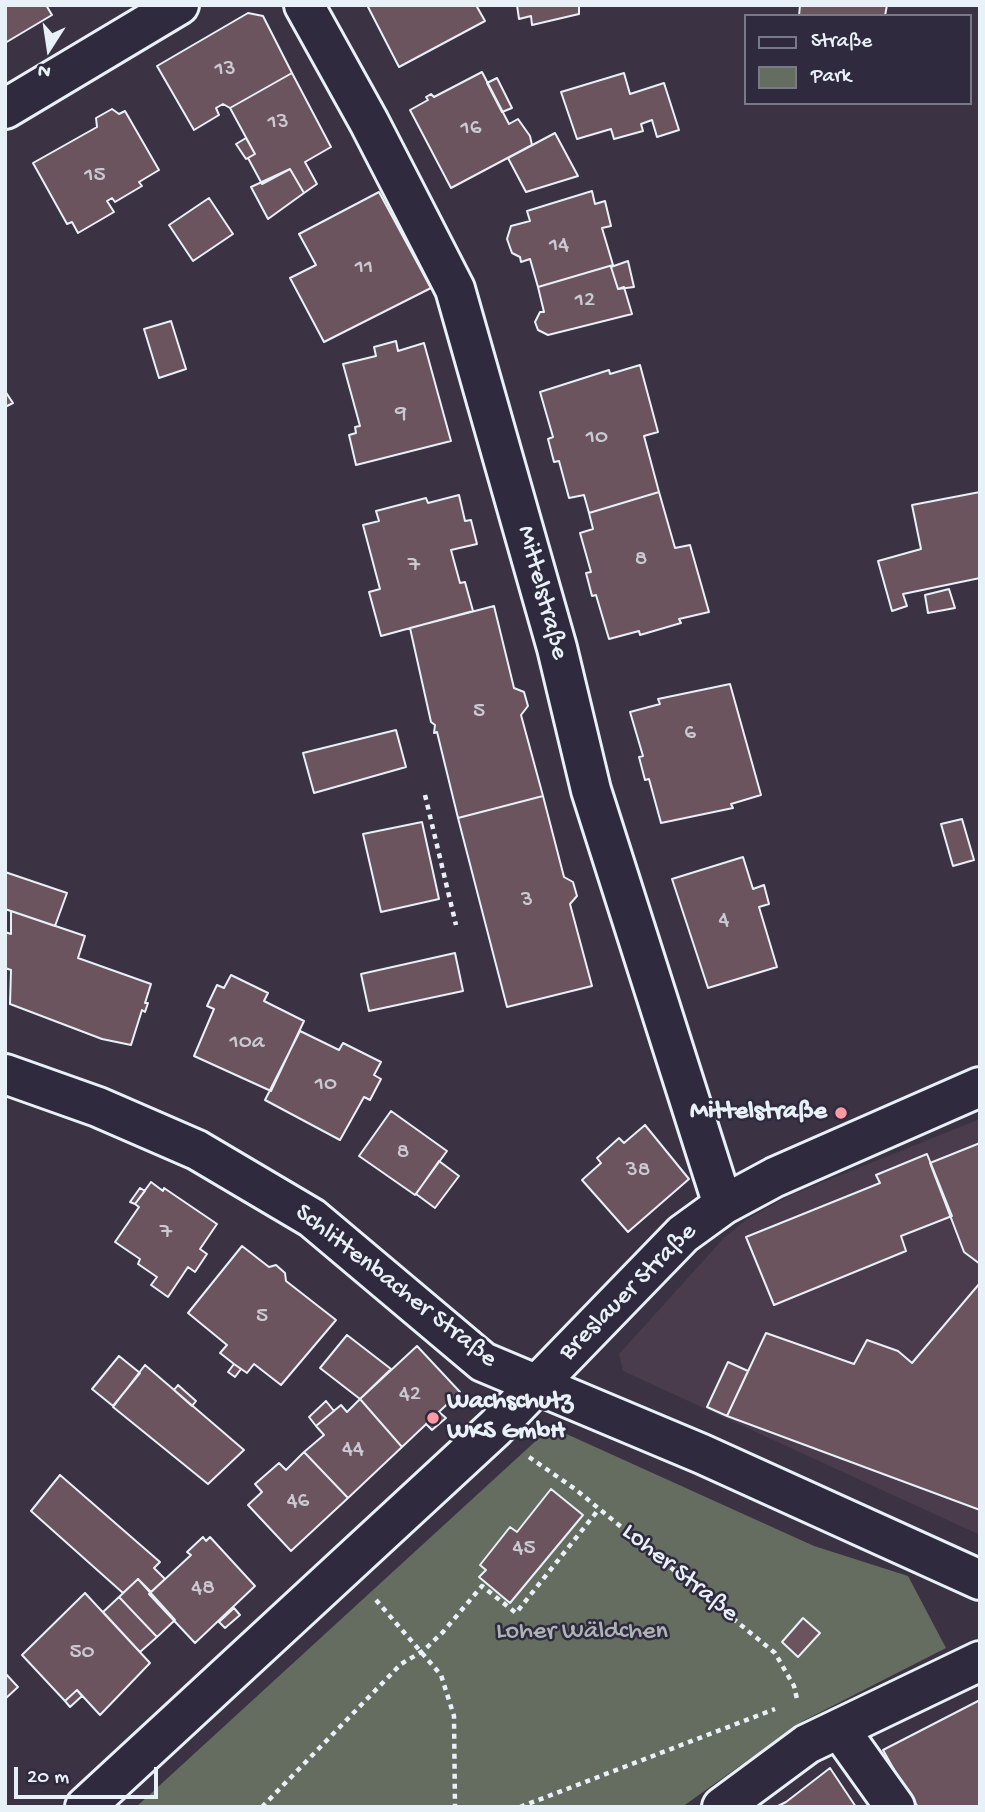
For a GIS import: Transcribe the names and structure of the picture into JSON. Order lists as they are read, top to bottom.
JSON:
{
  "streets": {
    "street": ["Mittelstraße", "Schlittenbacher Straße", "Breslauer Straße"],
    "path": ["Loher Straße"]
  },
  "crossings": [
    ["Mittelstraße", "Breslauer Straße"],
    ["Schlittenbacher Straße", "Breslauer Straße"]
  ],
  "parks": ["Loher Wäldchen"],
  "places": ["Mittelstraße", "Wachschutz WKS GmbH"],
  "house_numbers": [
    "13",
    "13",
    "16",
    "15",
    "14",
    "11",
    "12",
    "9",
    "10",
    "8",
    "7",
    "5",
    "6",
    "3",
    "4",
    "10a",
    "10",
    "8",
    "38",
    "7",
    "5",
    "42",
    "44",
    "46",
    "45",
    "48",
    "50"
  ],
  "legend": ["Straße", "Park"],
  "scale_bar": "20 m",
  "north": "bottom"
}
